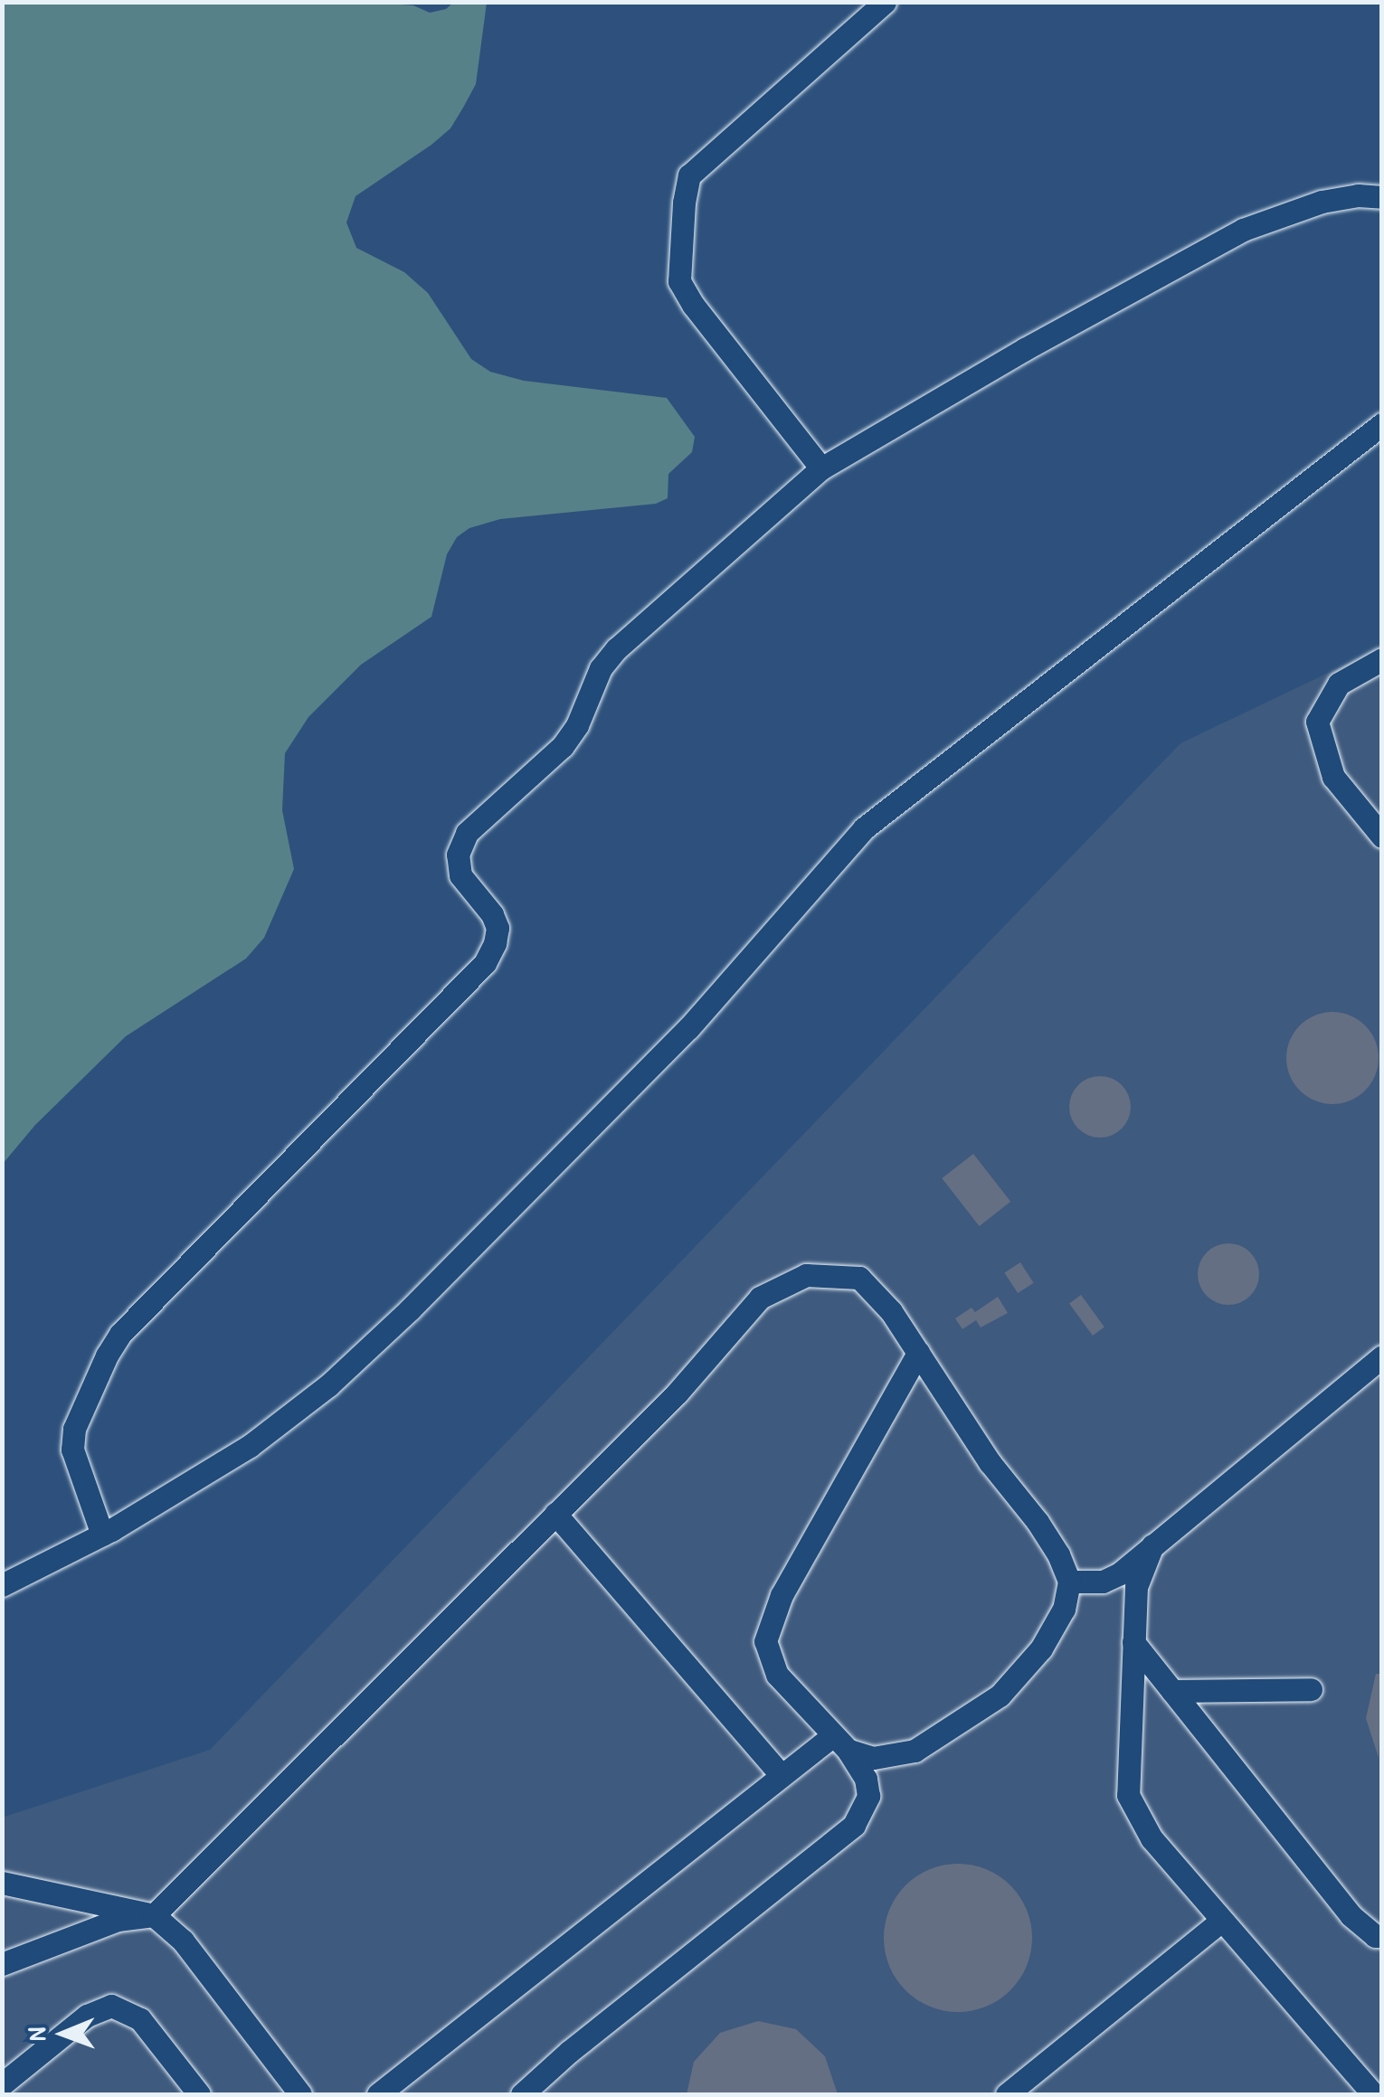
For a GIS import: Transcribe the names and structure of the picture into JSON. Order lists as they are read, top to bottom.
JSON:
{
  "north": "left"
}
